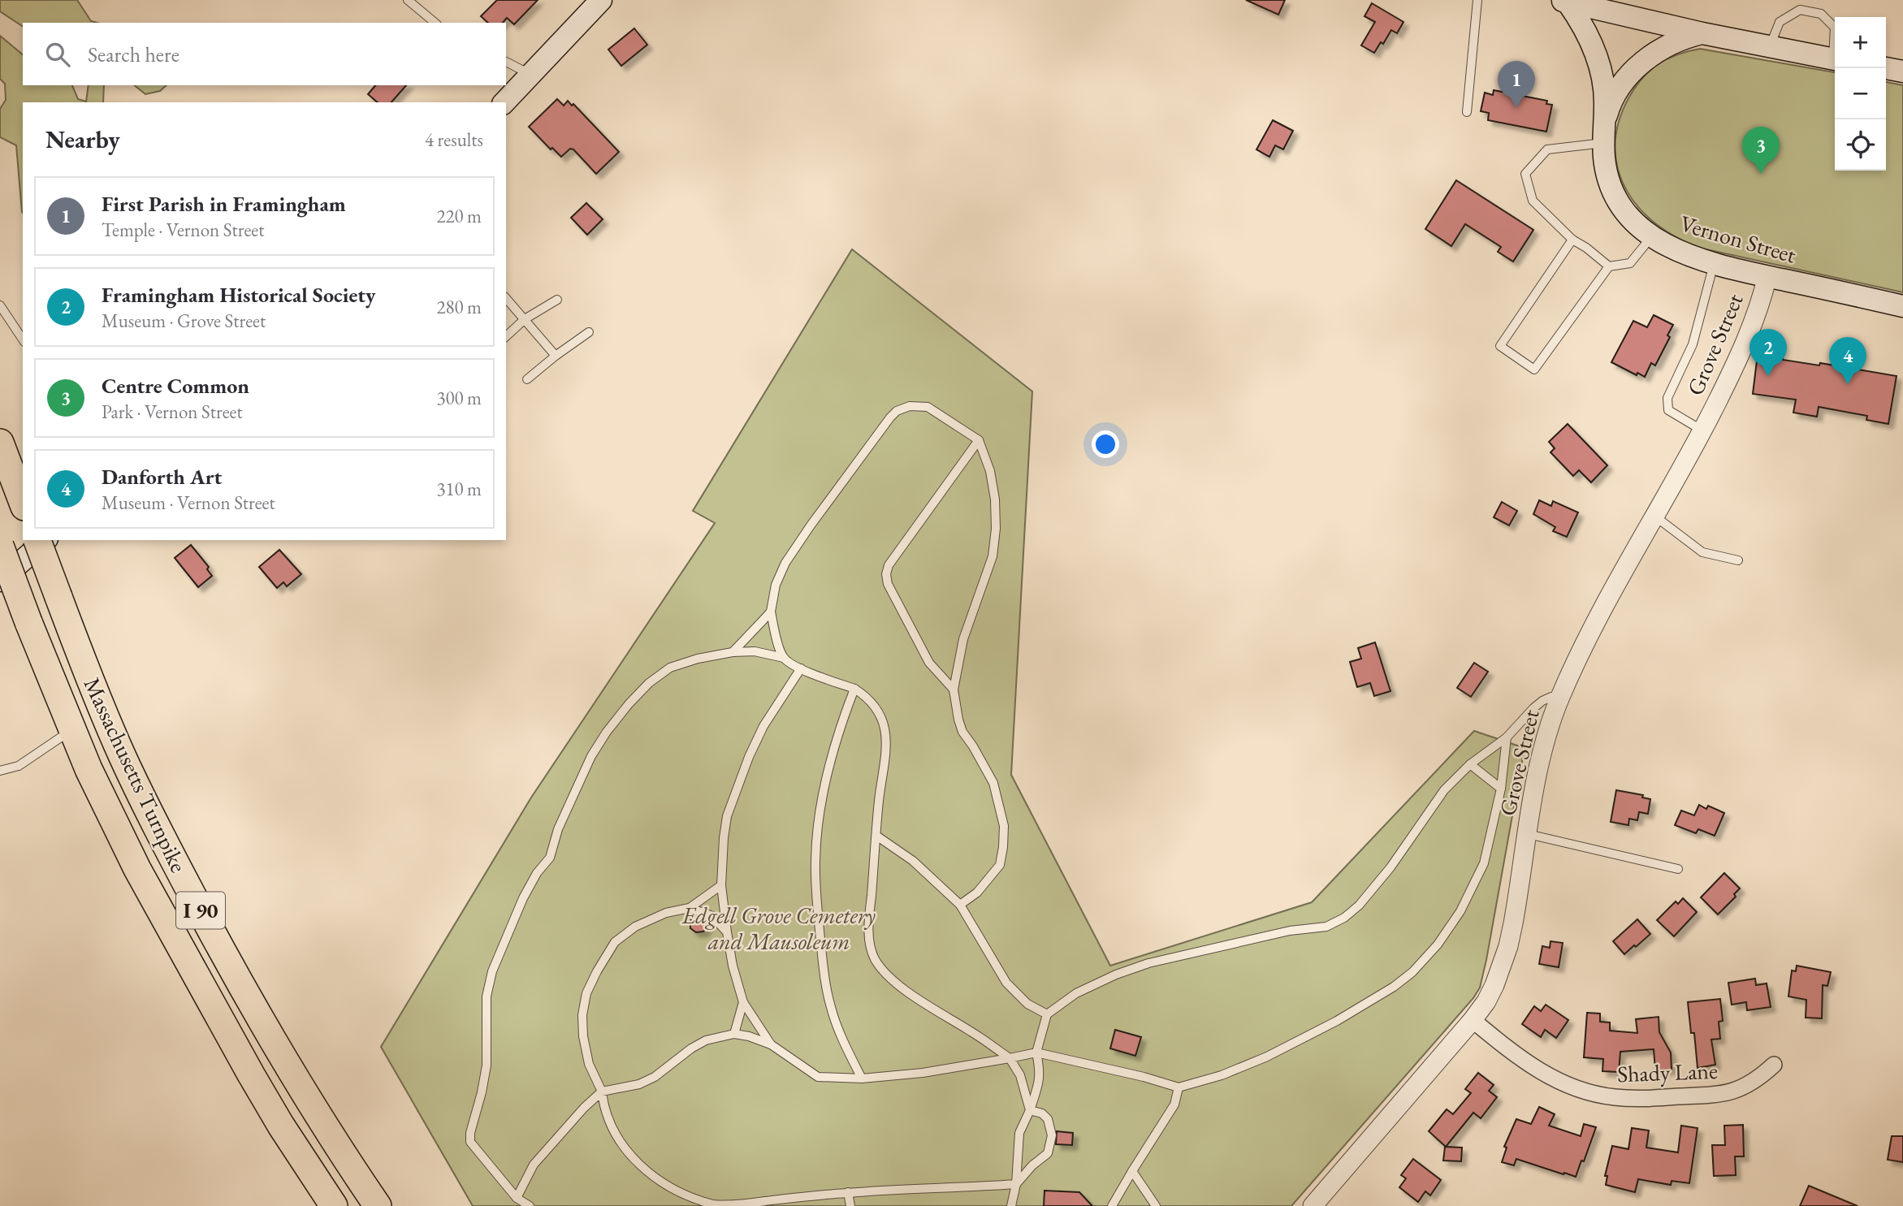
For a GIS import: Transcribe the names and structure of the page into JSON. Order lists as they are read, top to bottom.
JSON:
{
  "streets": {
    "highway": ["Massachusetts Turnpike", "I 90"],
    "main road": ["Vernon Street"],
    "street": ["Grove Street", "Shady Lane"]
  },
  "crossings": [
    ["Vernon Street", "Grove Street"],
    ["Grove Street", "Shady Lane"]
  ],
  "parks": ["Edgell Grove Cemetery and Mausoleum"],
  "page": {
    "map_buttons": ["+", "−"],
    "search": "Search here",
    "pins": [
      "1",
      "3",
      "2",
      "4"
    ],
    "heading": ["Nearby", "4 results"],
    "list": [
      {
        "mark": "1",
        "name": "First Parish in Framingham",
        "note": "Temple · Vernon Street",
        "value": "220 m"
      },
      {
        "mark": "2",
        "name": "Framingham Historical Society",
        "note": "Museum · Grove Street",
        "value": "280 m"
      },
      {
        "mark": "3",
        "name": "Centre Common",
        "note": "Park · Vernon Street",
        "value": "300 m"
      },
      {
        "mark": "4",
        "name": "Danforth Art",
        "note": "Museum · Vernon Street",
        "value": "310 m"
      }
    ]
  }
}
